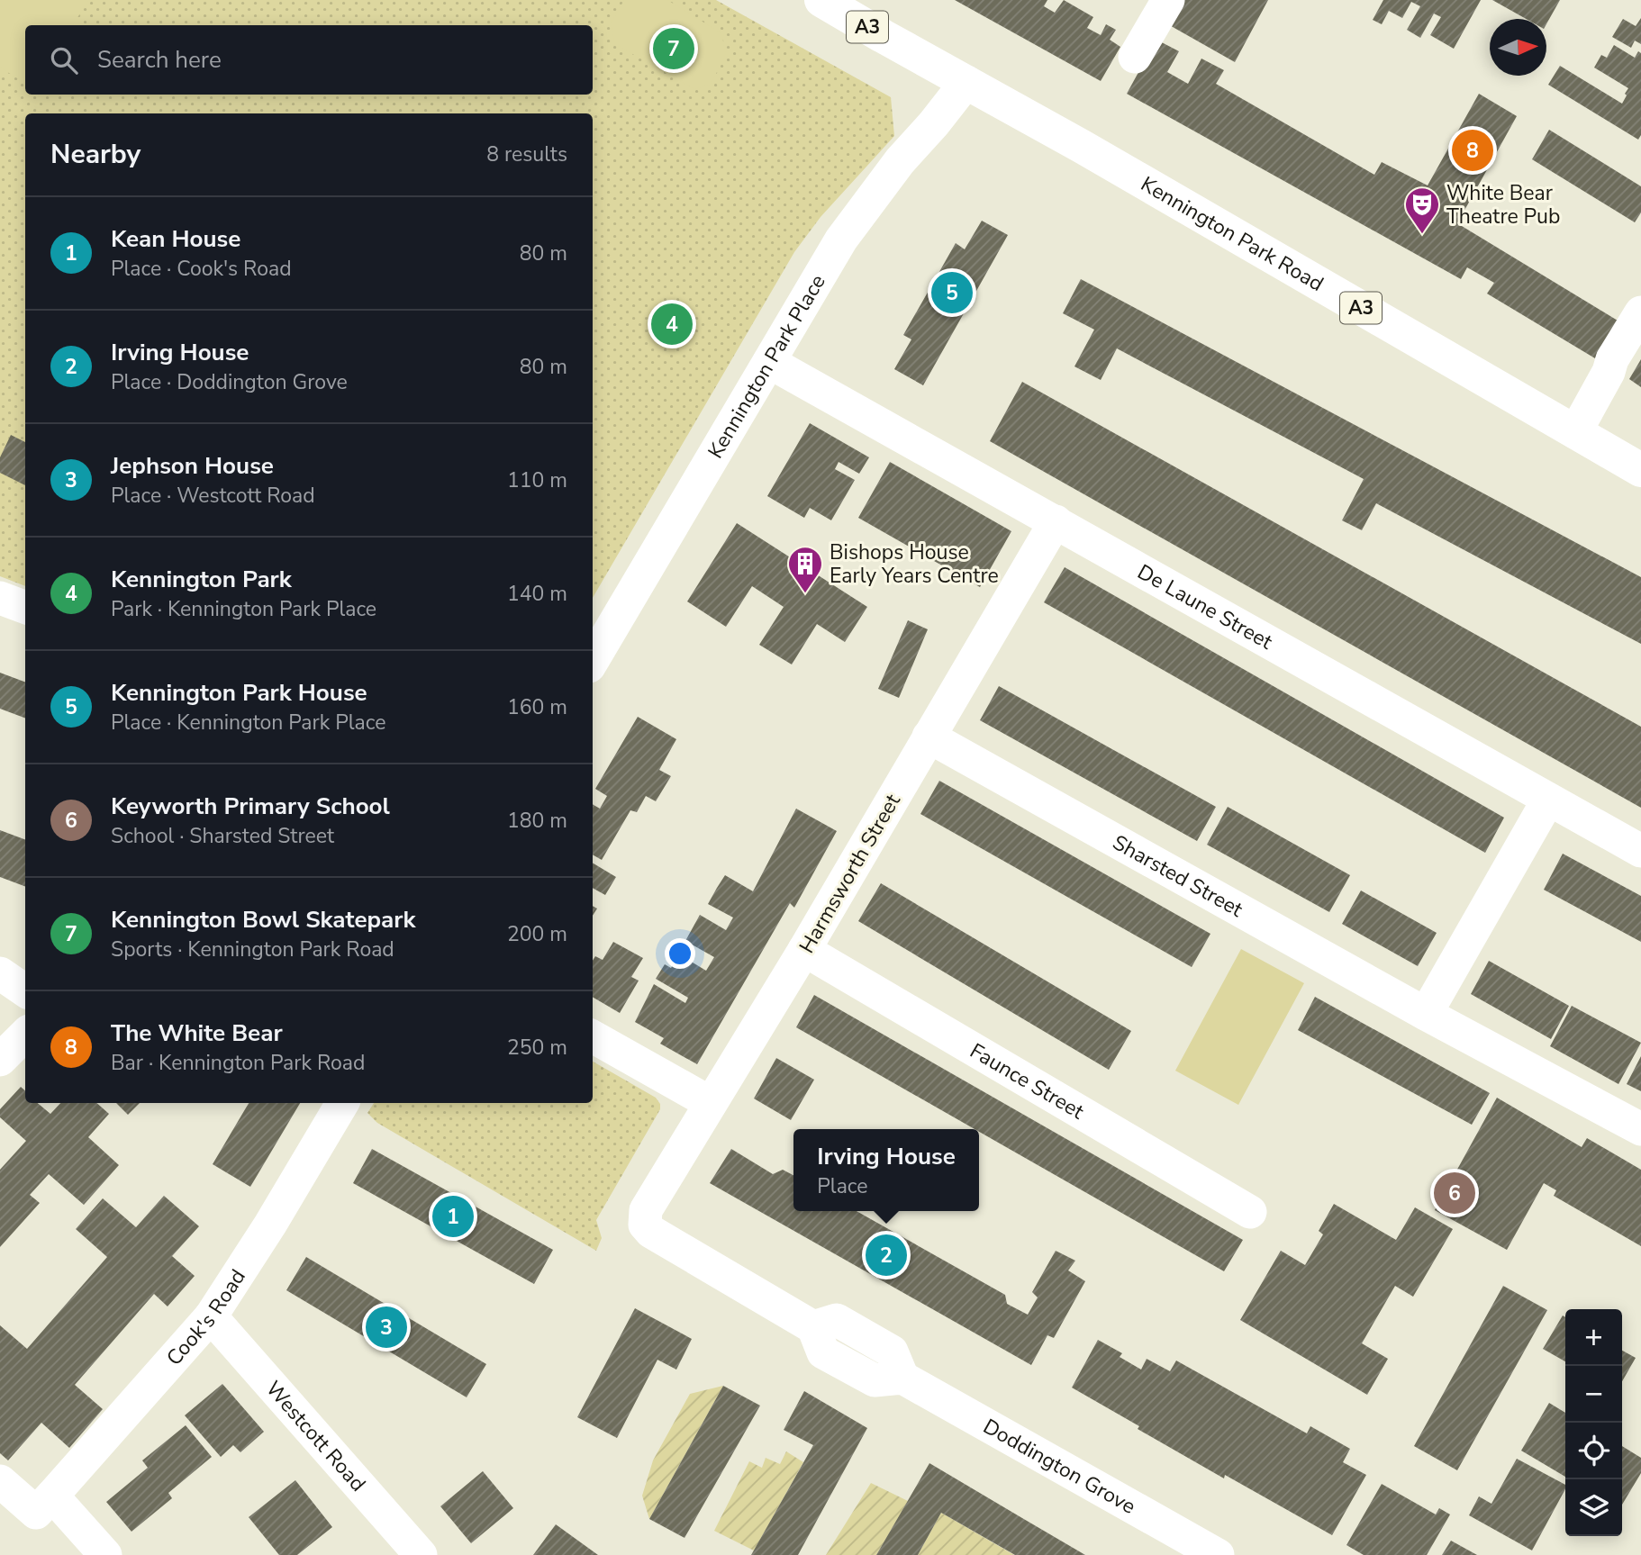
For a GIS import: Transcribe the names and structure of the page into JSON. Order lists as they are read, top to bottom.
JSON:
{
  "streets": {
    "highway": ["A3", "Kennington Park Road"],
    "street": [
      "Kennington Park Place",
      "De Laune Street",
      "Harmsworth Street",
      "Sharsted Street",
      "Faunce Street",
      "Cook's Road",
      "Westcott Road",
      "Doddington Grove"
    ]
  },
  "crossings": [
    ["Kennington Park Road", "Kennington Park Place"],
    ["Kennington Park Place", "De Laune Street"],
    ["De Laune Street", "Harmsworth Street"],
    ["Harmsworth Street", "Sharsted Street"],
    ["Harmsworth Street", "Faunce Street"],
    ["Harmsworth Street", "Doddington Grove"],
    ["Cook's Road", "Westcott Road"]
  ],
  "places": {
    "theatre": ["White Bear Theatre Pub"],
    "building": ["Bishops House Early Years Centre"]
  },
  "north": "right",
  "page": {
    "pins": [
      "7",
      "8",
      "5",
      "4",
      "6",
      "1",
      "2",
      "3"
    ],
    "search": "Search here",
    "heading": ["Nearby", "8 results"],
    "list": [
      {
        "mark": "1",
        "name": "Kean House",
        "note": "Place · Cook's Road",
        "value": "80 m"
      },
      {
        "mark": "2",
        "name": "Irving House",
        "note": "Place · Doddington Grove",
        "value": "80 m"
      },
      {
        "mark": "3",
        "name": "Jephson House",
        "note": "Place · Westcott Road",
        "value": "110 m"
      },
      {
        "mark": "4",
        "name": "Kennington Park",
        "note": "Park · Kennington Park Place",
        "value": "140 m"
      },
      {
        "mark": "5",
        "name": "Kennington Park House",
        "note": "Place · Kennington Park Place",
        "value": "160 m"
      },
      {
        "mark": "6",
        "name": "Keyworth Primary School",
        "note": "School · Sharsted Street",
        "value": "180 m"
      },
      {
        "mark": "7",
        "name": "Kennington Bowl Skatepark",
        "note": "Sports · Kennington Park Road",
        "value": "200 m"
      },
      {
        "mark": "8",
        "name": "The White Bear",
        "note": "Bar · Kennington Park Road",
        "value": "250 m"
      }
    ],
    "popup": ["Irving House", "Place"],
    "map_buttons": ["+", "−"]
  }
}
